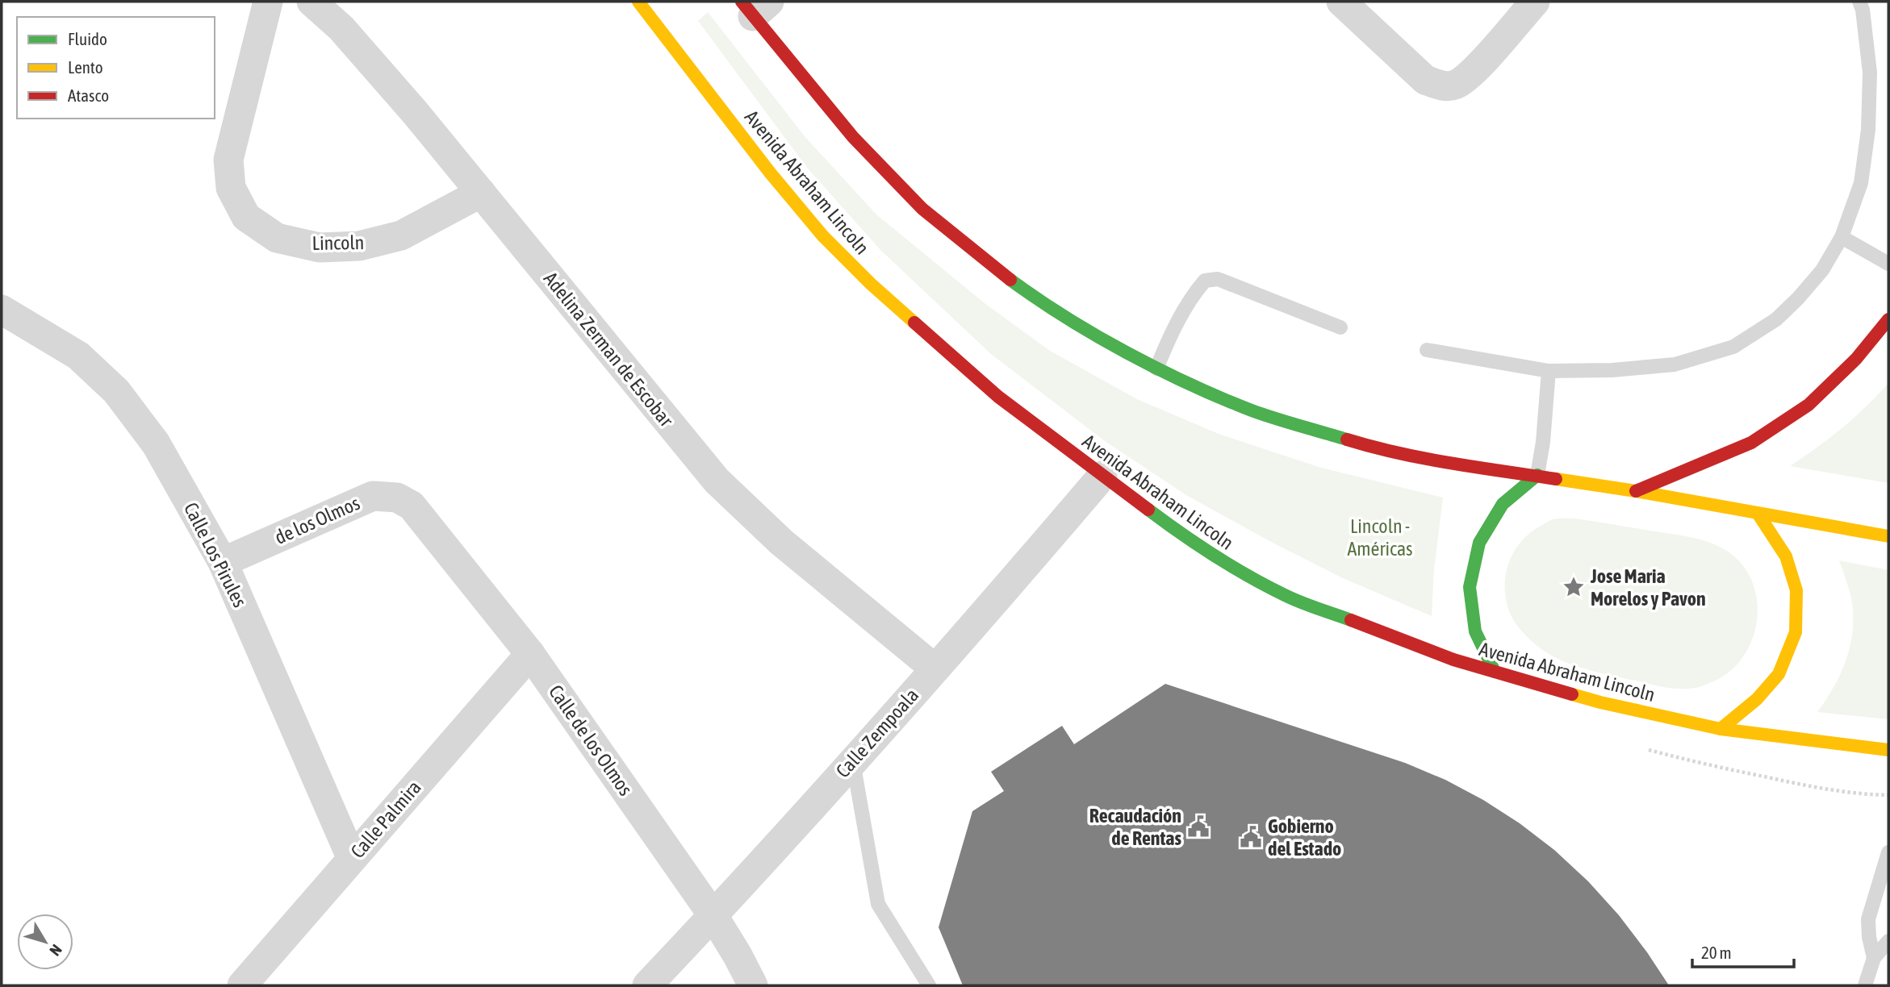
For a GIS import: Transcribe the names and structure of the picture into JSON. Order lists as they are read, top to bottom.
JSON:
{
  "streets": {
    "main road": ["Avenida Abraham Lincoln"],
    "street": [
      "Lincoln",
      "Adelina Zerman de Escobar",
      "de los Olmos",
      "Calle Los Pirules",
      "Calle Zempoala",
      "Calle de los Olmos",
      "Calle Palmira"
    ]
  },
  "crossings": [
    ["Avenida Abraham Lincoln", "Calle Zempoala"],
    ["Lincoln", "Adelina Zerman de Escobar"],
    ["Adelina Zerman de Escobar", "Calle Zempoala"],
    ["de los Olmos", "Calle Los Pirules"],
    ["de los Olmos", "Calle de los Olmos"],
    ["Calle Los Pirules", "Calle Palmira"],
    ["Calle Zempoala", "Calle de los Olmos"],
    ["Calle de los Olmos", "Calle Palmira"]
  ],
  "parks": ["Lincoln - Américas"],
  "places": {
    "place": ["Jose Maria Morelos y Pavon"],
    "public building": ["Recaudación de Rentas", "Gobierno del Estado"]
  },
  "legend": ["Fluido", "Lento", "Atasco"],
  "scale_bar": "20 m",
  "north": "bottom right"
}
